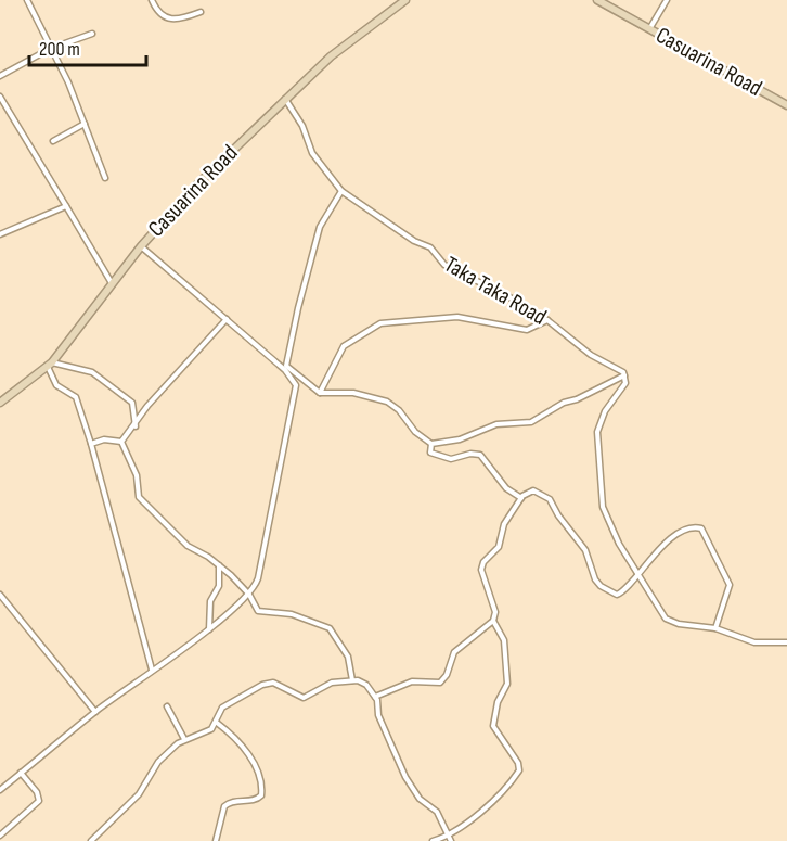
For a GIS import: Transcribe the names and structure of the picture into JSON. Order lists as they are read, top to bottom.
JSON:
{
  "streets": {
    "street": ["Casuarina Road", "Taka Taka Road"]
  },
  "crossings": [
    ["Casuarina Road", "Taka Taka Road"]
  ],
  "scale_bar": "200 m"
}
